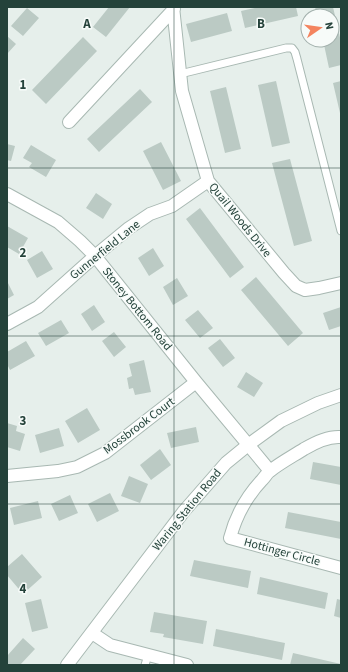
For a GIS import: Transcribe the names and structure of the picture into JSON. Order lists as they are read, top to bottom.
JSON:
{
  "streets": {
    "street": [
      "Quail Woods Drive",
      "Gunnerfield Lane",
      "Stoney Bottom Road",
      "Mossbrook Court",
      "Waring Station Road",
      "Hottinger Circle"
    ]
  },
  "crossings": [
    ["Quail Woods Drive", "Gunnerfield Lane"],
    ["Gunnerfield Lane", "Stoney Bottom Road"],
    ["Stoney Bottom Road", "Mossbrook Court"],
    ["Stoney Bottom Road", "Waring Station Road"]
  ],
  "north": "right",
  "grid": {
    "columns": ["A", "B"],
    "rows": [
      "1",
      "2",
      "3",
      "4"
    ]
  }
}
